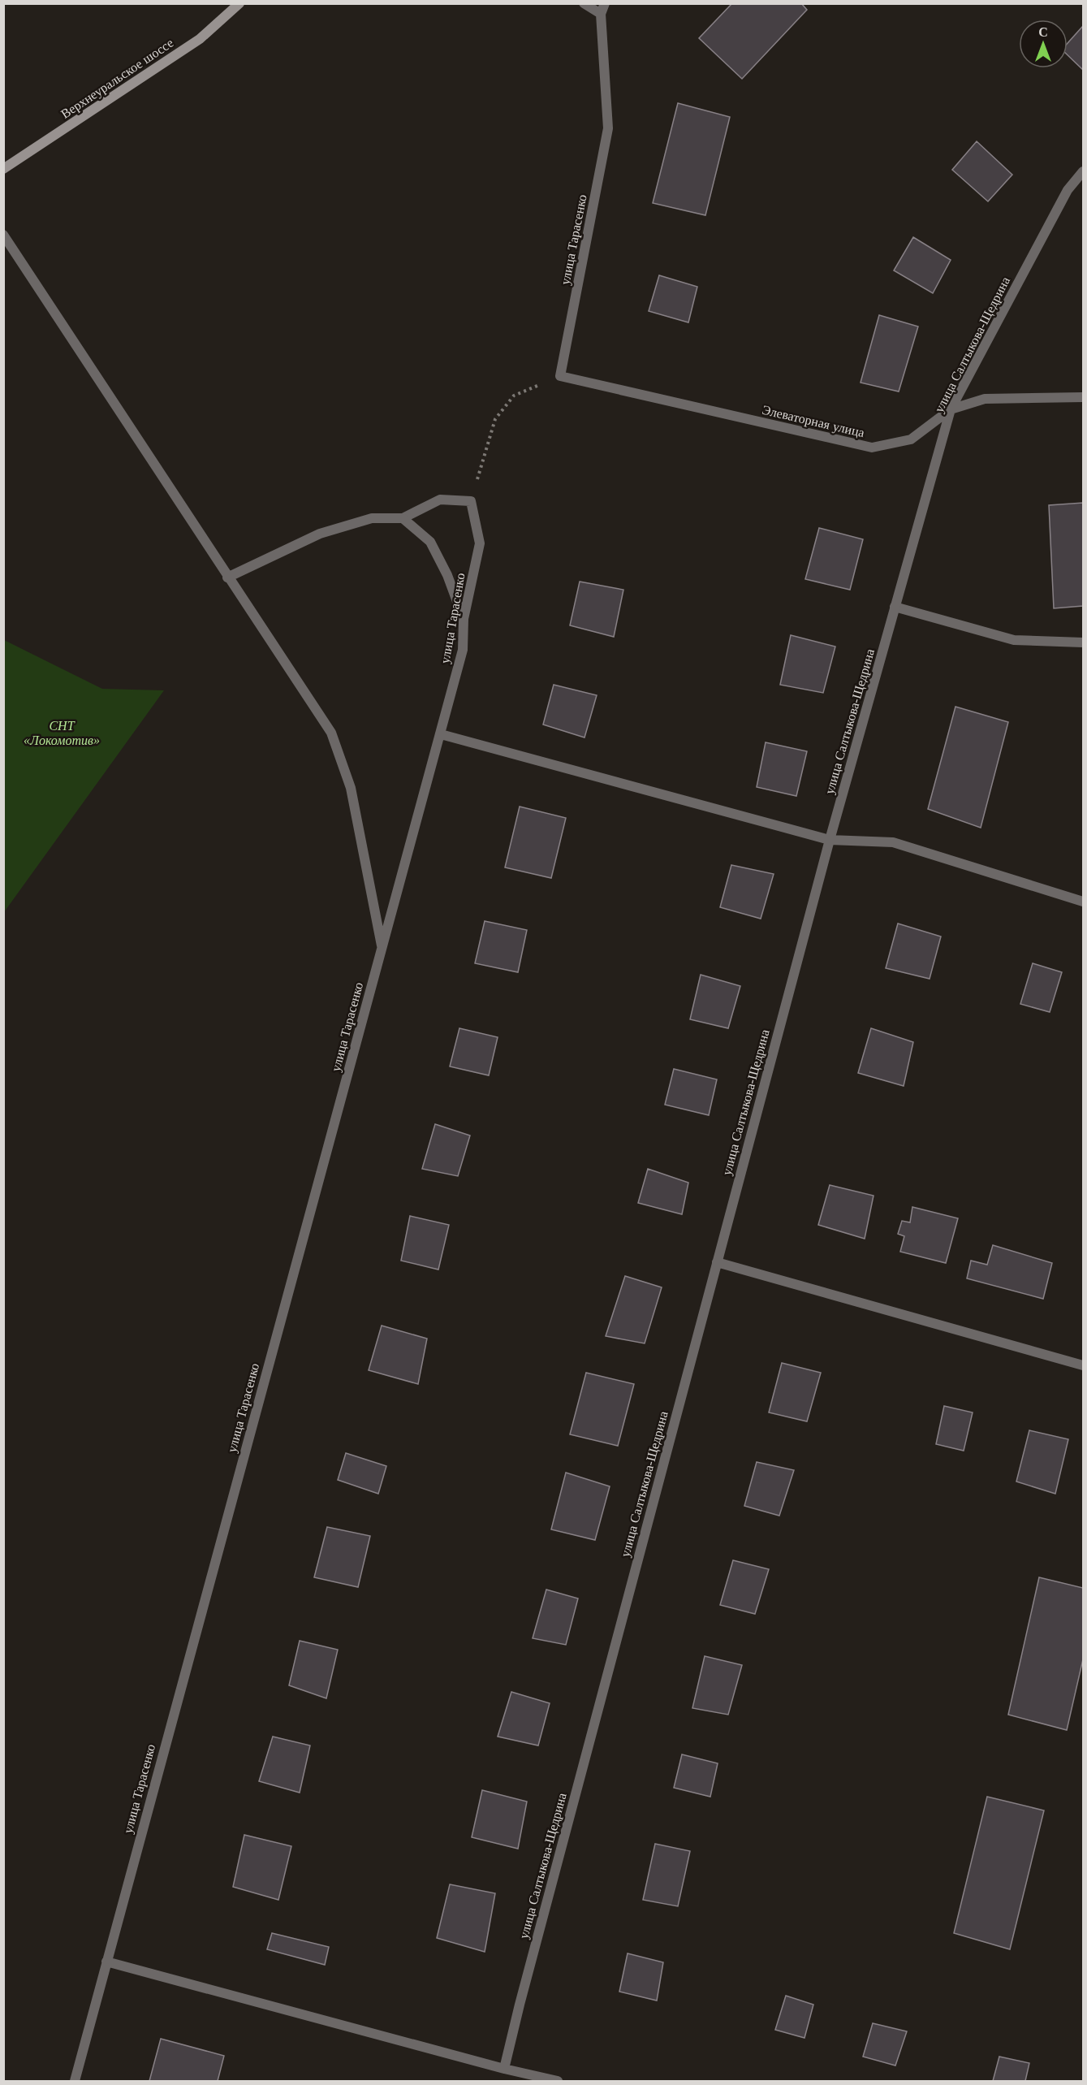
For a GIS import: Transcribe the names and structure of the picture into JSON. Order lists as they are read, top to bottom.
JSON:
{
  "streets": {
    "main road": ["Верхнеуральское шоссе"],
    "street": ["улица Тарасенко", "улица Салтыкова-Щедрина", "Элеваторная улица"]
  },
  "crossings": [
    ["улица Тарасенко", "Элеваторная улица"],
    ["улица Салтыкова-Щедрина", "Элеваторная улица"]
  ],
  "parks": ["СНТ «Локомотив»"],
  "north": "top"
}
